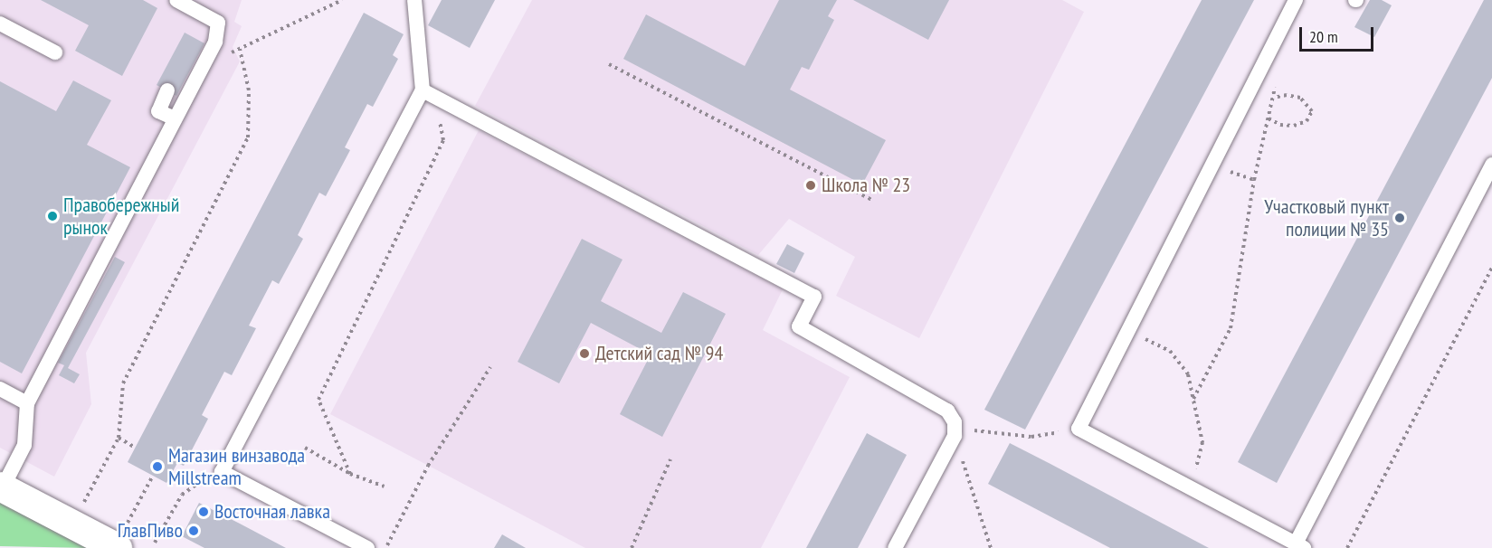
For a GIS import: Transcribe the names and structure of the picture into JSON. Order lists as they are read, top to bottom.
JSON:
{
  "places": [
    "Школа № 23",
    "Правобережный рынок",
    "Участковый пункт полиции № 35",
    "Детский сад № 94",
    "Магазин винзавода Millstream",
    "Восточная лавка",
    "ГлавПиво"
  ],
  "scale_bar": "20 m"
}
